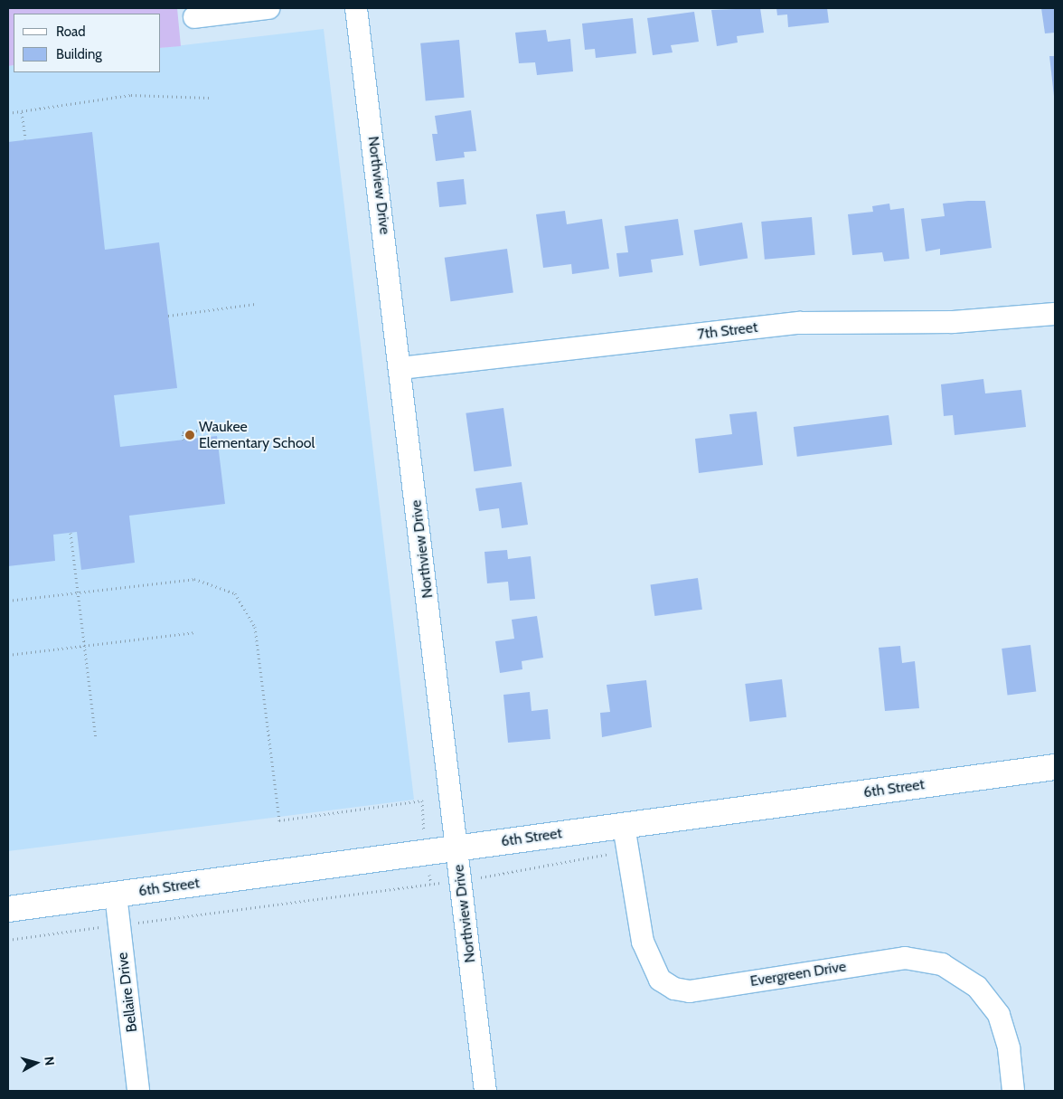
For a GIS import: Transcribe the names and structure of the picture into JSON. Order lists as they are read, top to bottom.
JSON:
{
  "streets": {
    "main road": ["6th Street"],
    "street": [
      "Northview Drive",
      "7th Street",
      "Evergreen Drive",
      "Bellaire Drive"
    ]
  },
  "crossings": [
    ["Northview Drive", "7th Street"],
    ["Northview Drive", "6th Street"],
    ["6th Street", "Evergreen Drive"],
    ["6th Street", "Bellaire Drive"]
  ],
  "places": ["Waukee Elementary School"],
  "legend": ["Road", "Building"],
  "north": "right"
}
